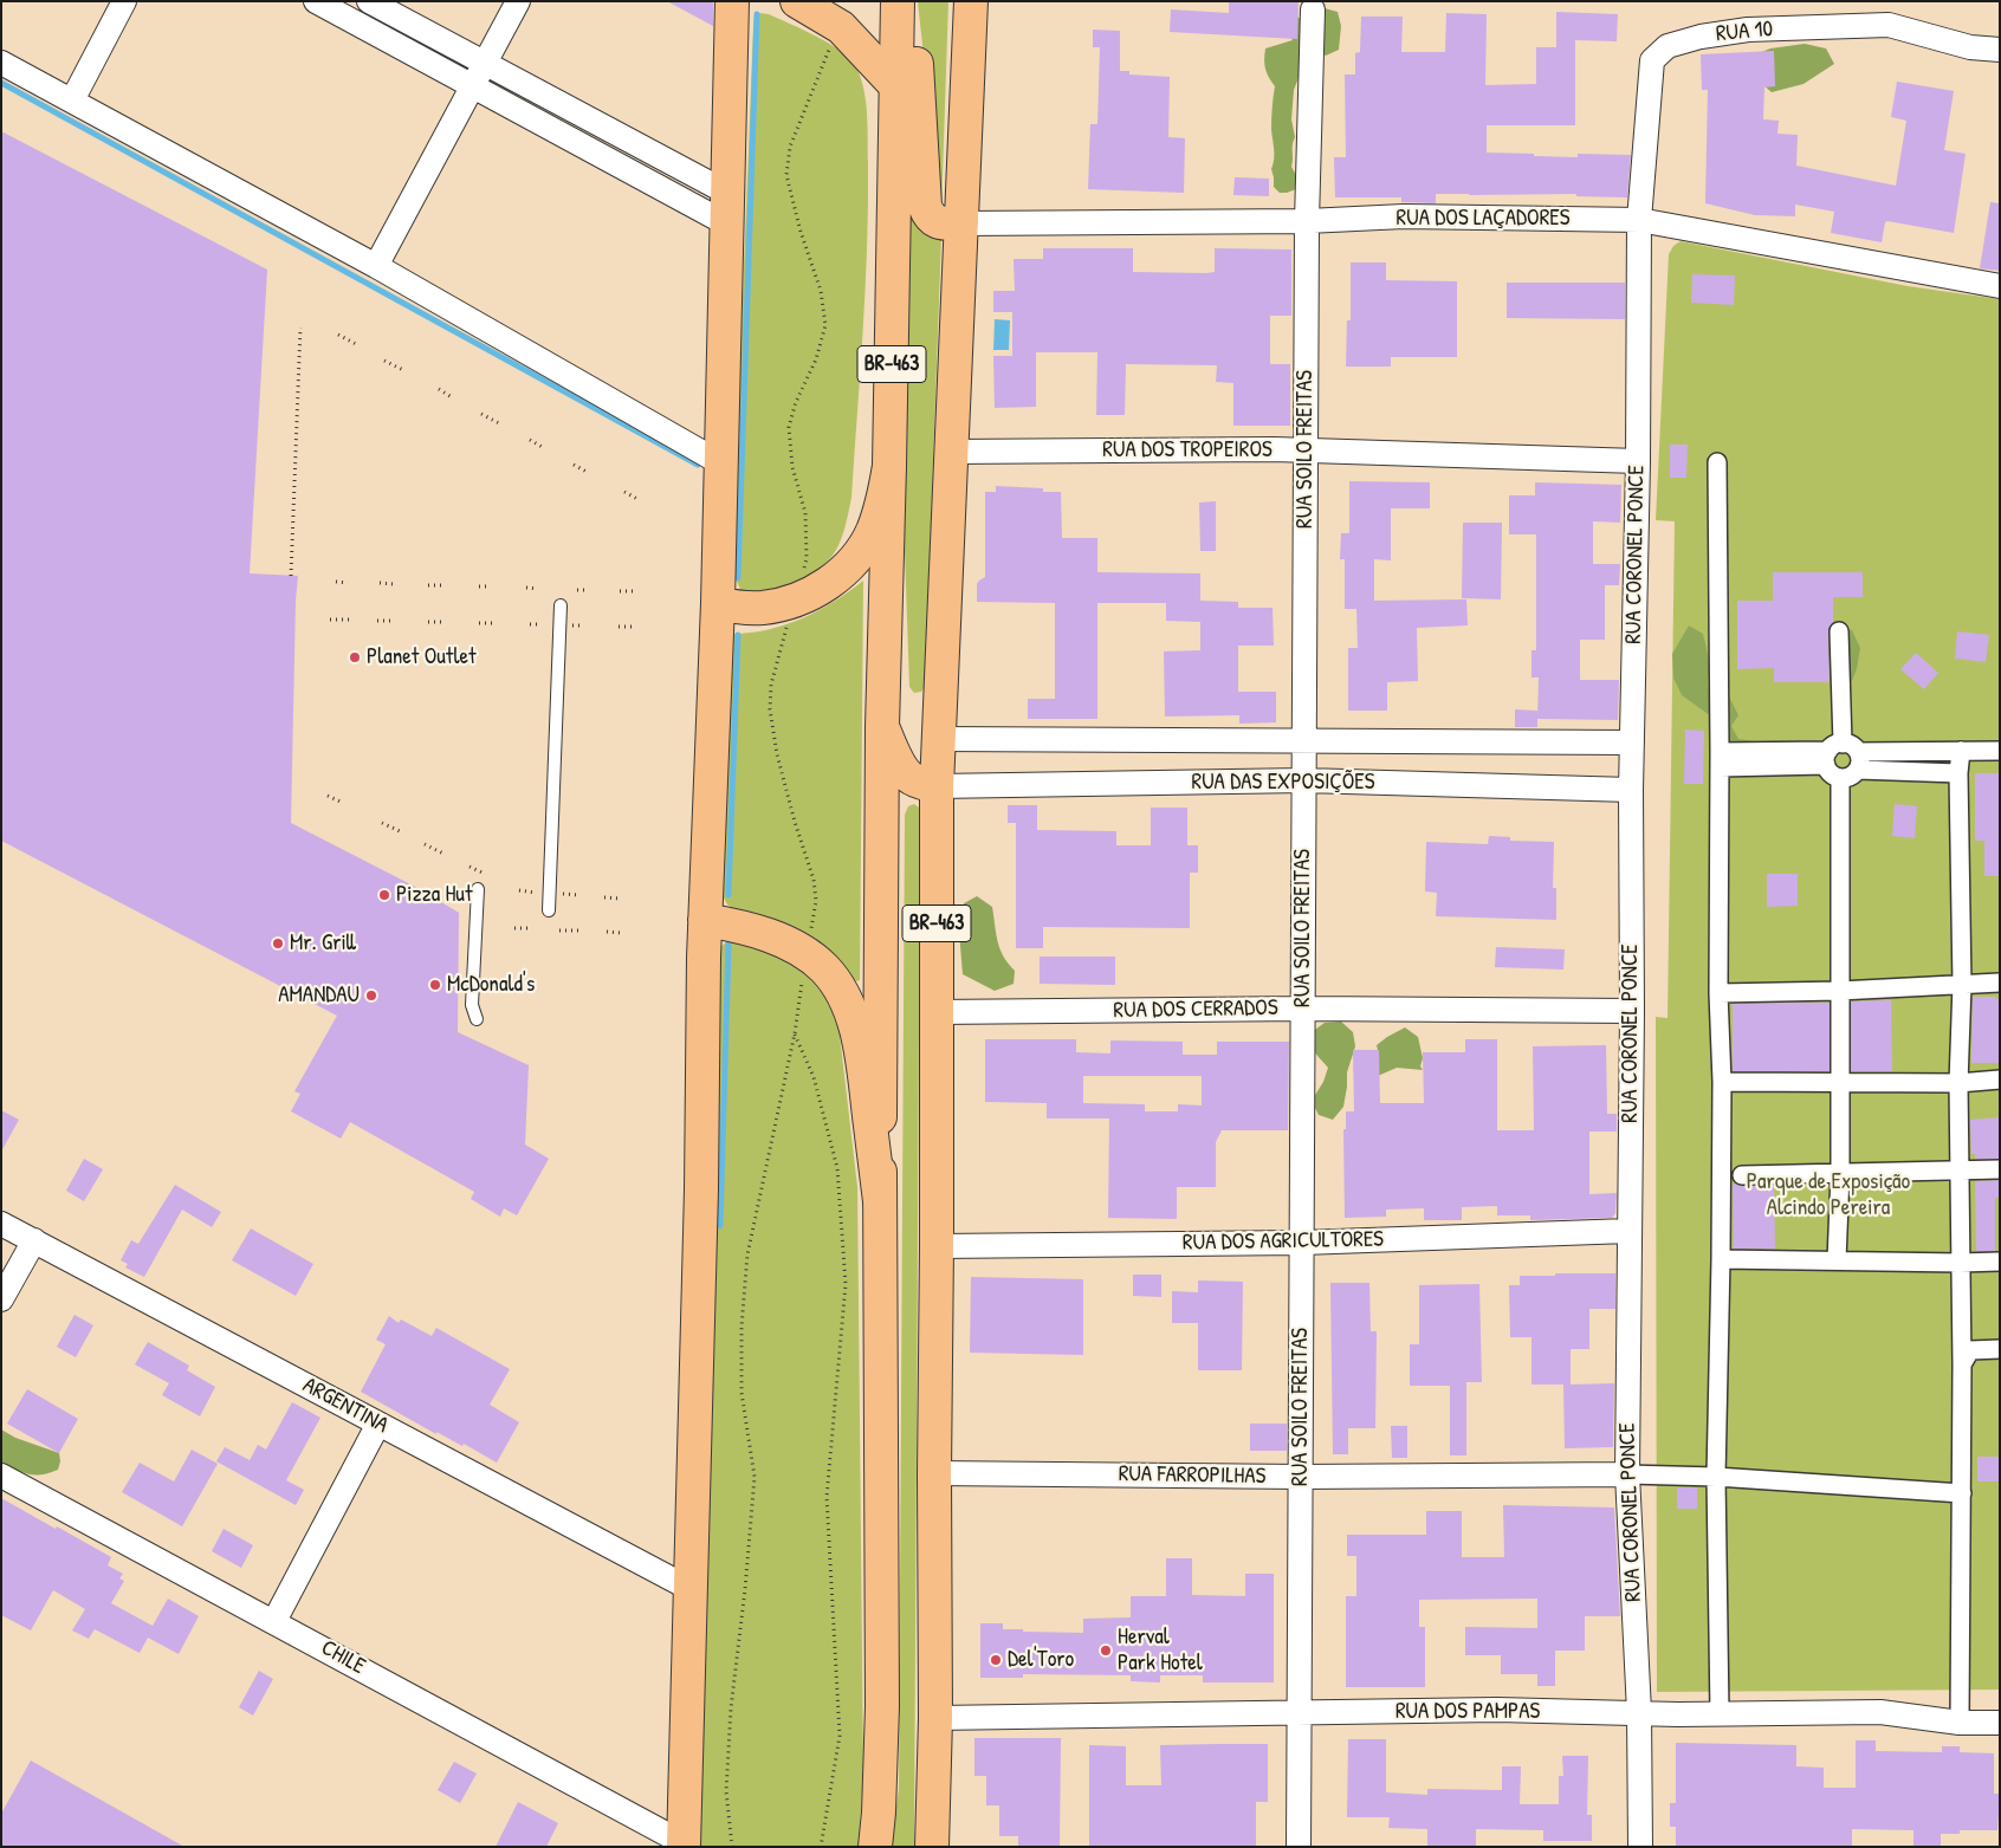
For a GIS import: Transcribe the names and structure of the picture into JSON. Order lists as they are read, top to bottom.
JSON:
{
  "streets": {
    "main road": ["BR-463"],
    "street": [
      "RUA 10",
      "RUA DOS LAÇADORES",
      "RUA SOILO FREITAS",
      "RUA DOS TROPEIROS",
      "RUA CORONEL PONCE",
      "RUA DAS EXPOSIÇÕES",
      "RUA DOS CERRADOS",
      "RUA DOS AGRICULTORES",
      "ARGENTINA",
      "RUA FARROPILHAS",
      "CHILE",
      "RUA DOS PAMPAS"
    ]
  },
  "crossings": [
    ["RUA 10", "RUA DOS LAÇADORES"],
    ["RUA 10", "RUA CORONEL PONCE"],
    ["RUA DOS LAÇADORES", "BR-463"],
    ["RUA DOS LAÇADORES", "RUA SOILO FREITAS"],
    ["RUA DOS LAÇADORES", "RUA CORONEL PONCE"],
    ["BR-463", "RUA DOS TROPEIROS"],
    ["BR-463", "RUA DAS EXPOSIÇÕES"],
    ["BR-463", "RUA DOS CERRADOS"],
    ["BR-463", "RUA DOS AGRICULTORES"],
    ["BR-463", "RUA FARROPILHAS"],
    ["BR-463", "RUA DOS PAMPAS"],
    ["RUA SOILO FREITAS", "RUA DOS TROPEIROS"],
    ["RUA SOILO FREITAS", "RUA DAS EXPOSIÇÕES"],
    ["RUA SOILO FREITAS", "RUA DOS CERRADOS"],
    ["RUA SOILO FREITAS", "RUA DOS AGRICULTORES"],
    ["RUA SOILO FREITAS", "RUA FARROPILHAS"],
    ["RUA SOILO FREITAS", "RUA DOS PAMPAS"],
    ["RUA DOS TROPEIROS", "RUA CORONEL PONCE"],
    ["RUA CORONEL PONCE", "RUA DAS EXPOSIÇÕES"],
    ["RUA CORONEL PONCE", "RUA DOS CERRADOS"],
    ["RUA CORONEL PONCE", "RUA DOS AGRICULTORES"],
    ["RUA CORONEL PONCE", "RUA FARROPILHAS"],
    ["RUA CORONEL PONCE", "RUA DOS PAMPAS"]
  ],
  "parks": ["Parque de Exposição Alcindo Pereira"],
  "places": [
    "Planet Outlet",
    "Pizza Hut",
    "Mr. Grill",
    "McDonald's",
    "AMANDAU",
    "Herval Park Hotel",
    "Del'Toro"
  ]
}
